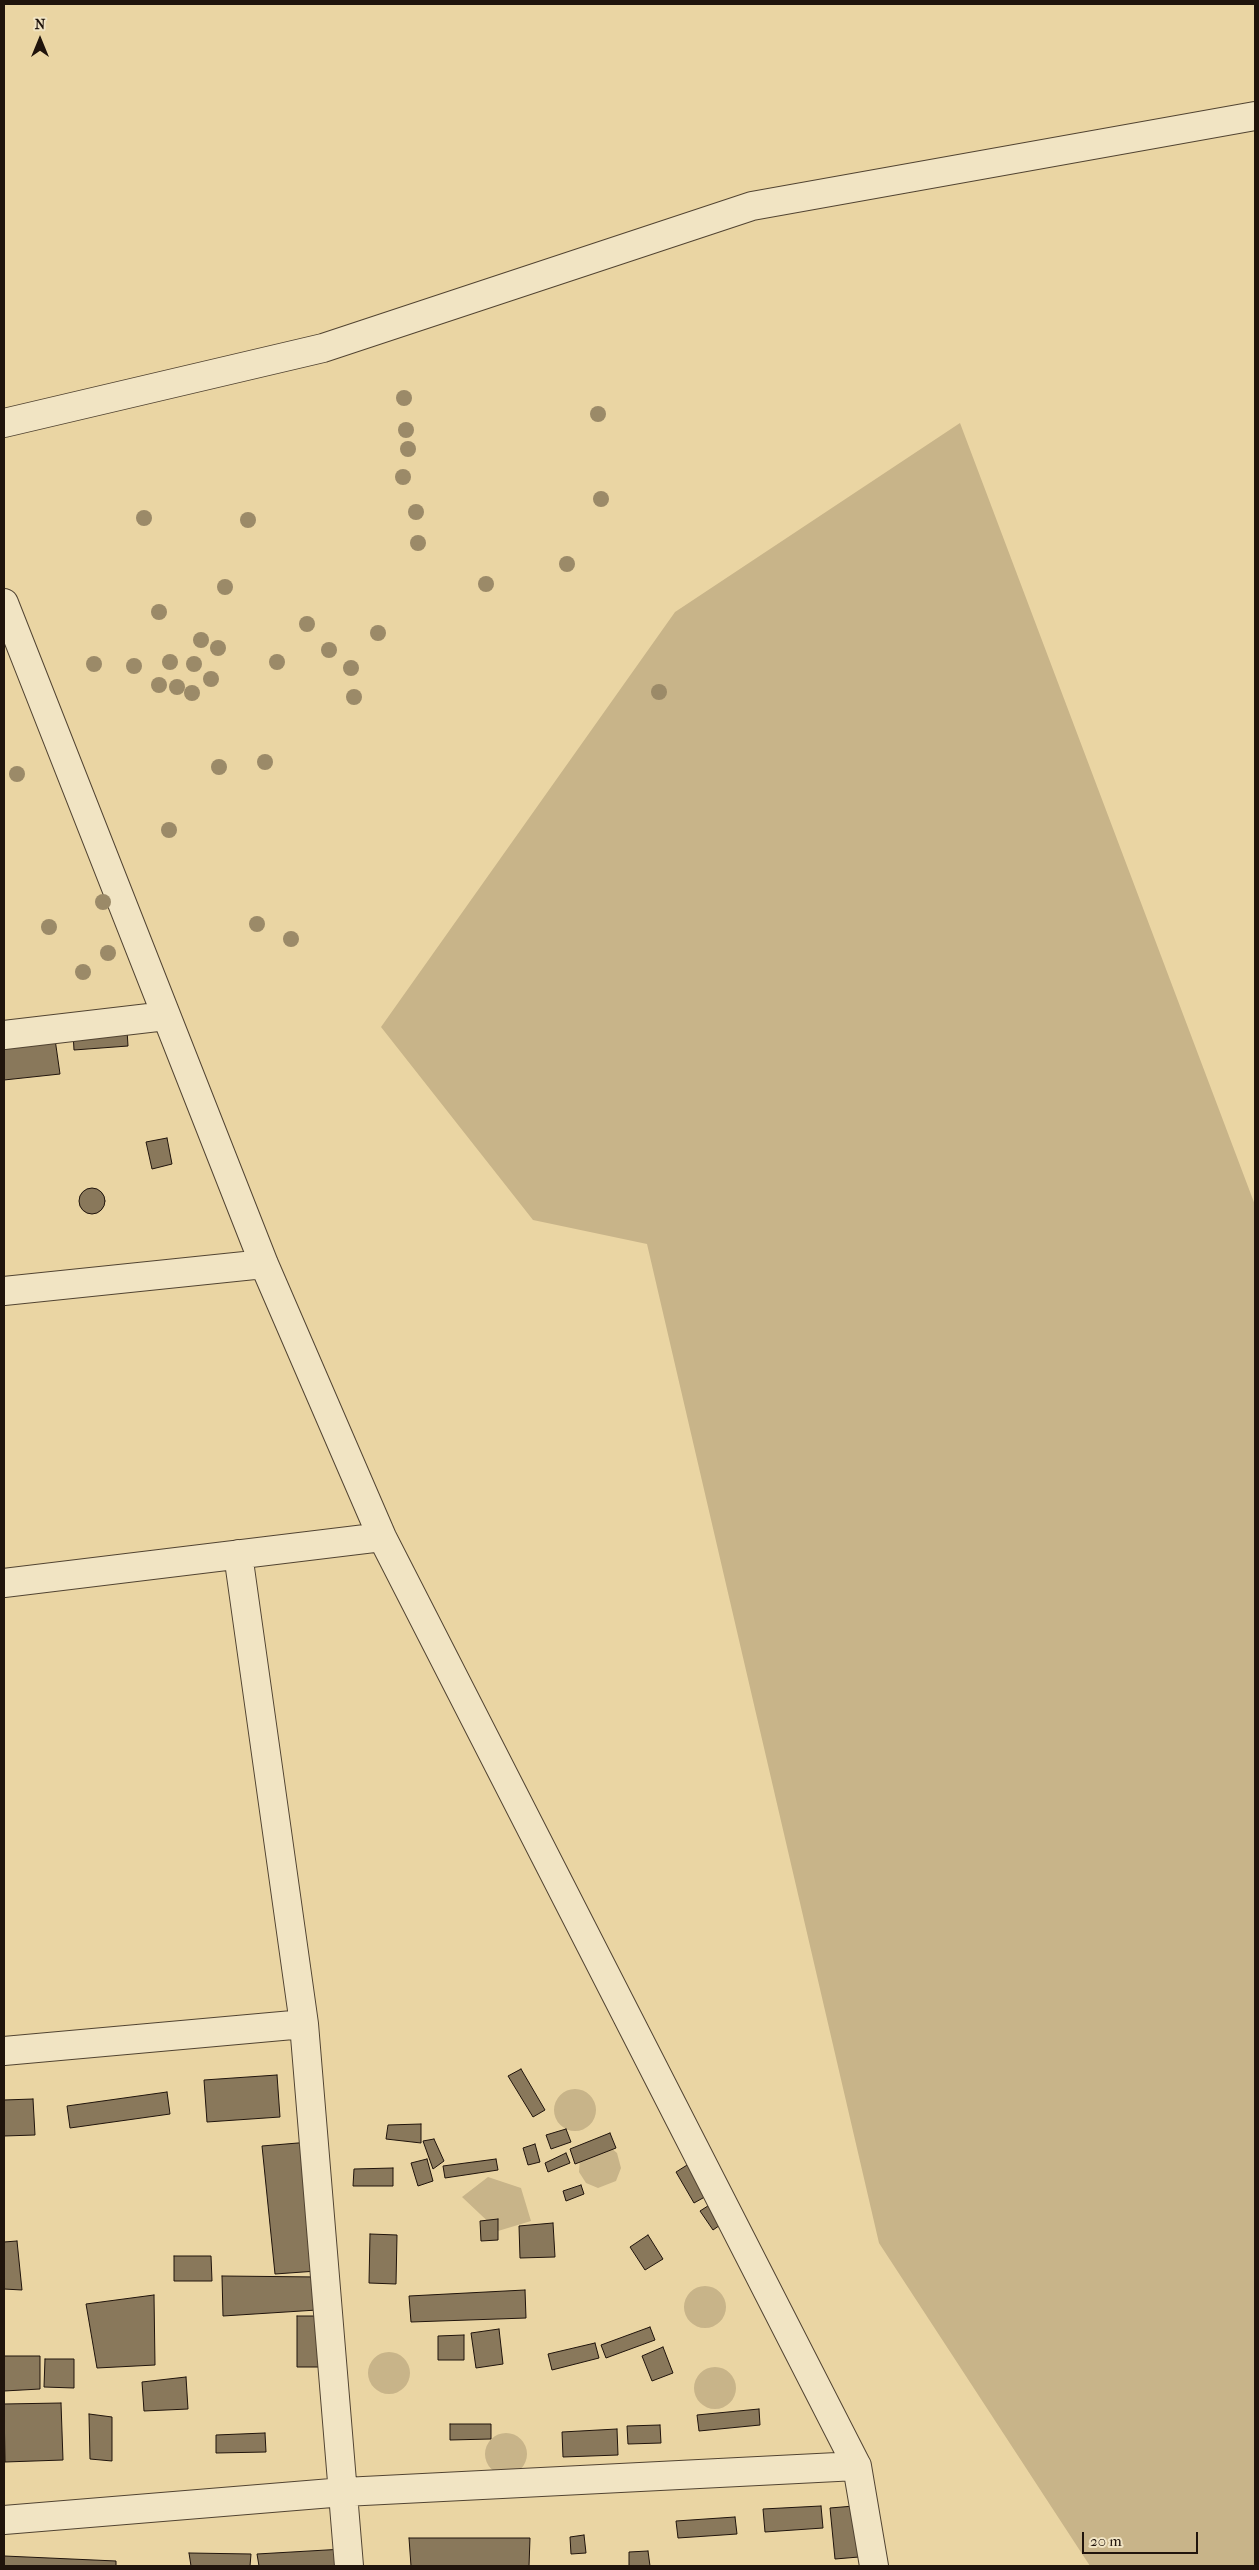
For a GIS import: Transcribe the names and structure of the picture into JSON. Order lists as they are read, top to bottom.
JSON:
{
  "scale_bar": "20 m",
  "north": "top"
}
